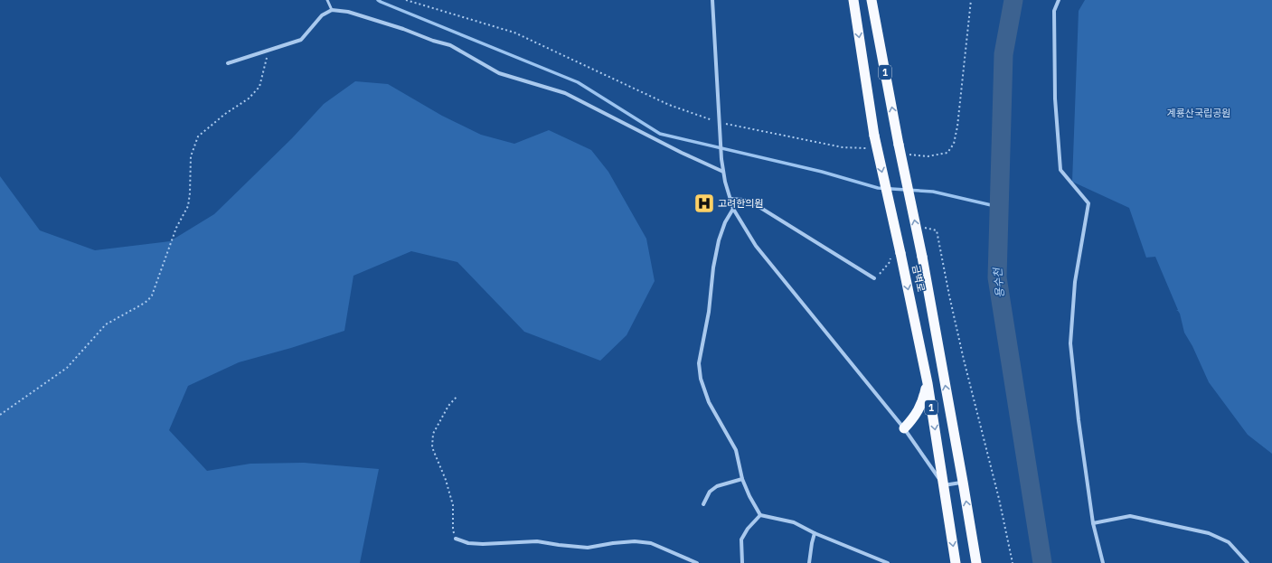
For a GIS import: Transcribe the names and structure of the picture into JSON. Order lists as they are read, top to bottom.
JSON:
{
  "streets": {
    "highway": ["1", "금벽로"]
  },
  "water": ["용수천"],
  "parks": ["계룡산국립공원"],
  "places": {
    "hospital": ["고려한의원"]
  }
}
